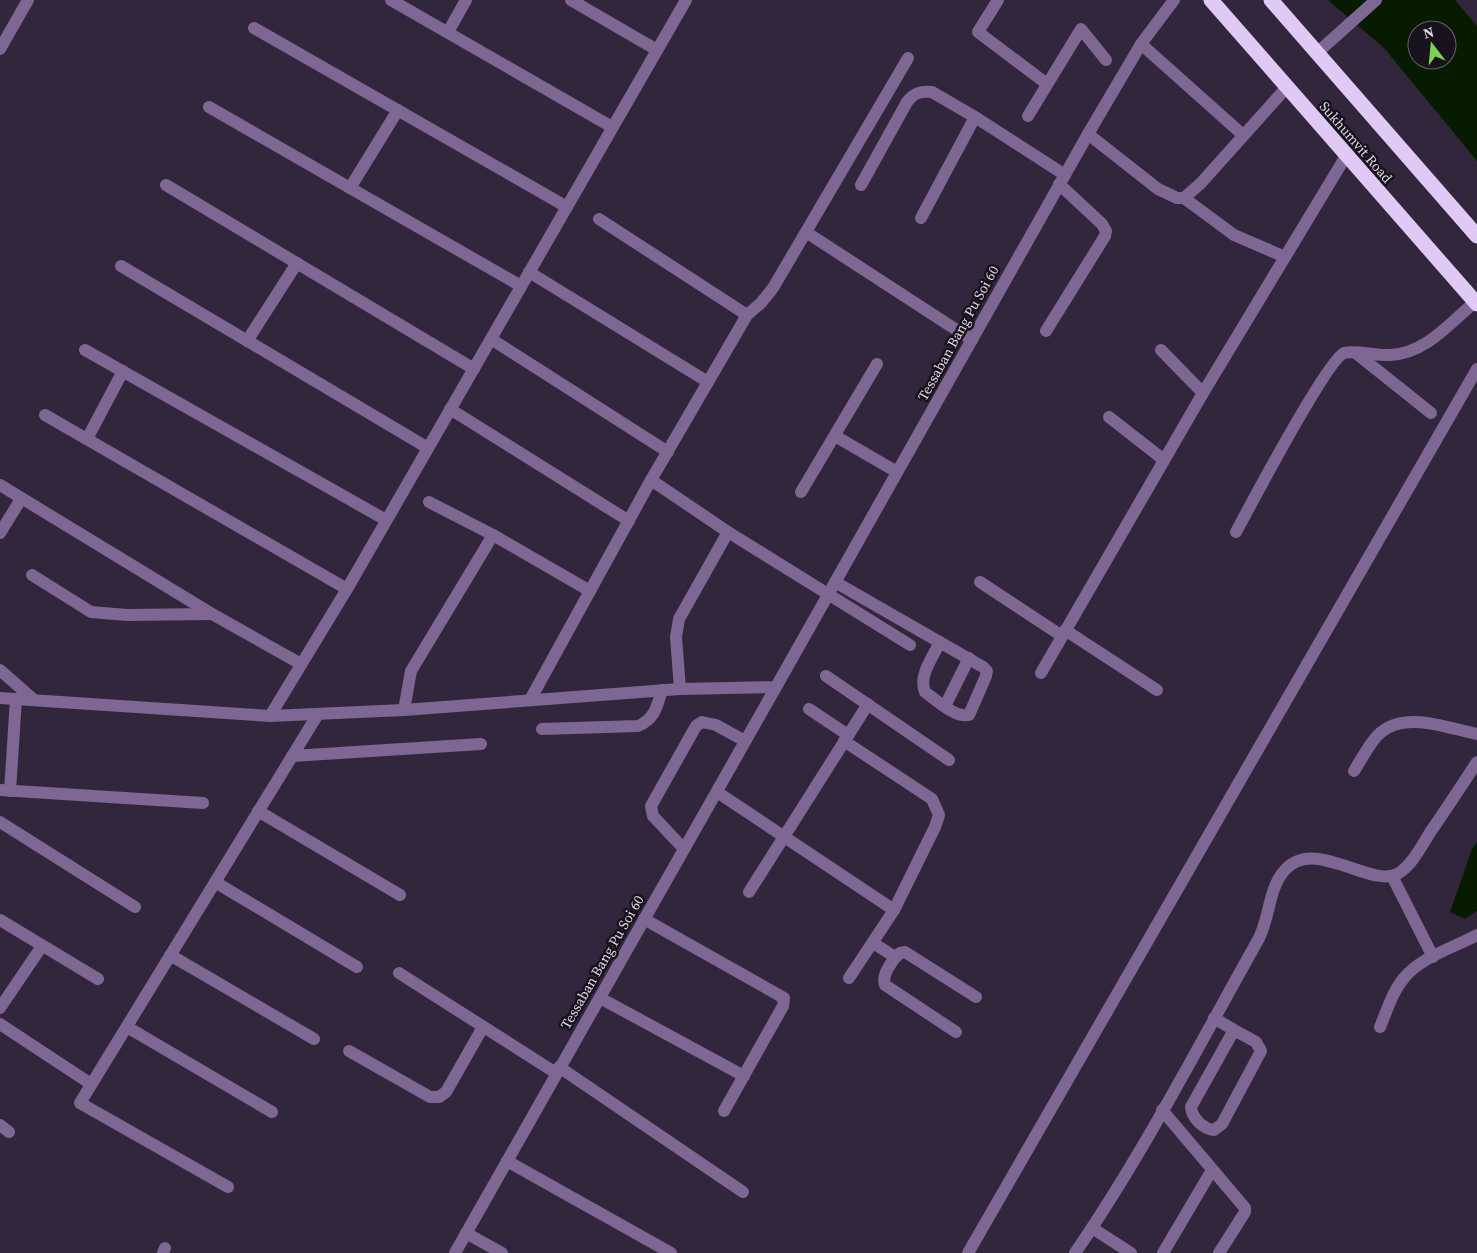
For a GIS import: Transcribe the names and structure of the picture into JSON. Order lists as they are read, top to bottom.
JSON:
{
  "streets": {
    "highway": ["Sukhumvit Road"],
    "street": ["Tessaban Bang Pu Soi 60"]
  },
  "north": "top"
}
